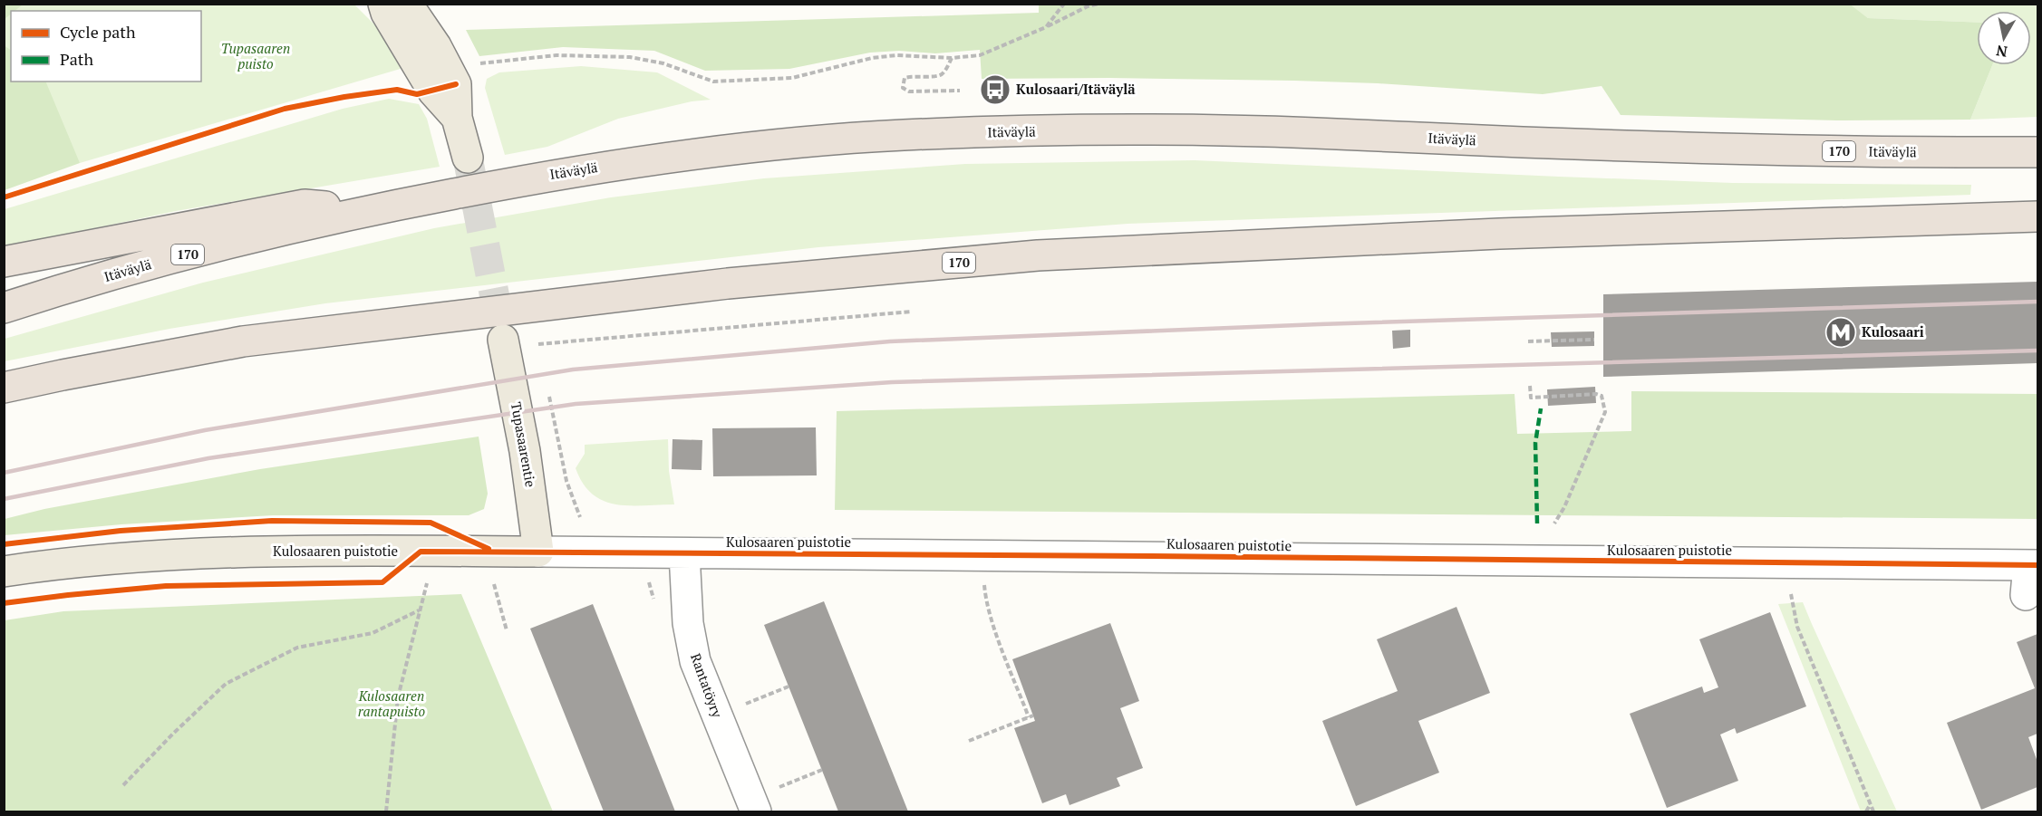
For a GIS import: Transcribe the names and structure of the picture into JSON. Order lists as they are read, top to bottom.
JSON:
{
  "streets": {
    "highway": ["Itäväylä", "170"],
    "main road": ["Tupasaarentie", "Kulosaaren puistotie"],
    "street": ["Rantatöyry"]
  },
  "crossings": [
    ["Tupasaarentie", "Kulosaaren puistotie"],
    ["Kulosaaren puistotie", "Rantatöyry"]
  ],
  "parks": ["Tupasaaren puisto", "Kulosaaren rantapuisto"],
  "places": {
    "bus stop": ["Kulosaari/Itäväylä"],
    "metro station": ["Kulosaari"]
  },
  "legend": ["Cycle path", "Path"],
  "north": "bottom"
}
